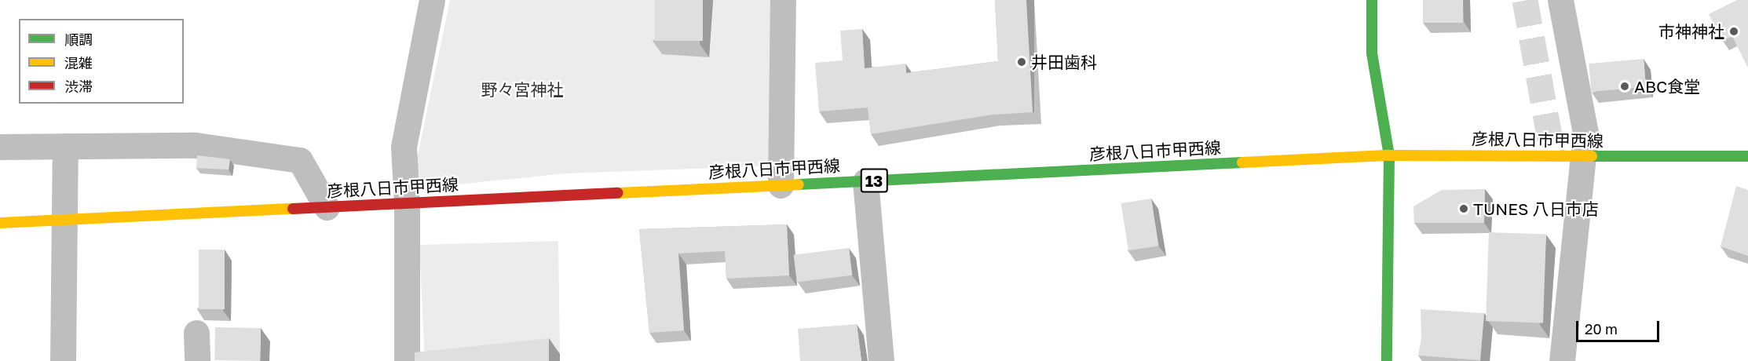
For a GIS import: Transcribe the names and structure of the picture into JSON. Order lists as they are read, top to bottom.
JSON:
{
  "streets": {
    "main road": ["彦根八日市甲西線", "13"]
  },
  "parks": ["野々宮神社"],
  "places": [
    "市神神社",
    "井田歯科",
    "ABC食堂",
    "TUNES 八日市店"
  ],
  "legend": ["順調", "混雑", "渋滞"],
  "scale_bar": "20 m"
}
